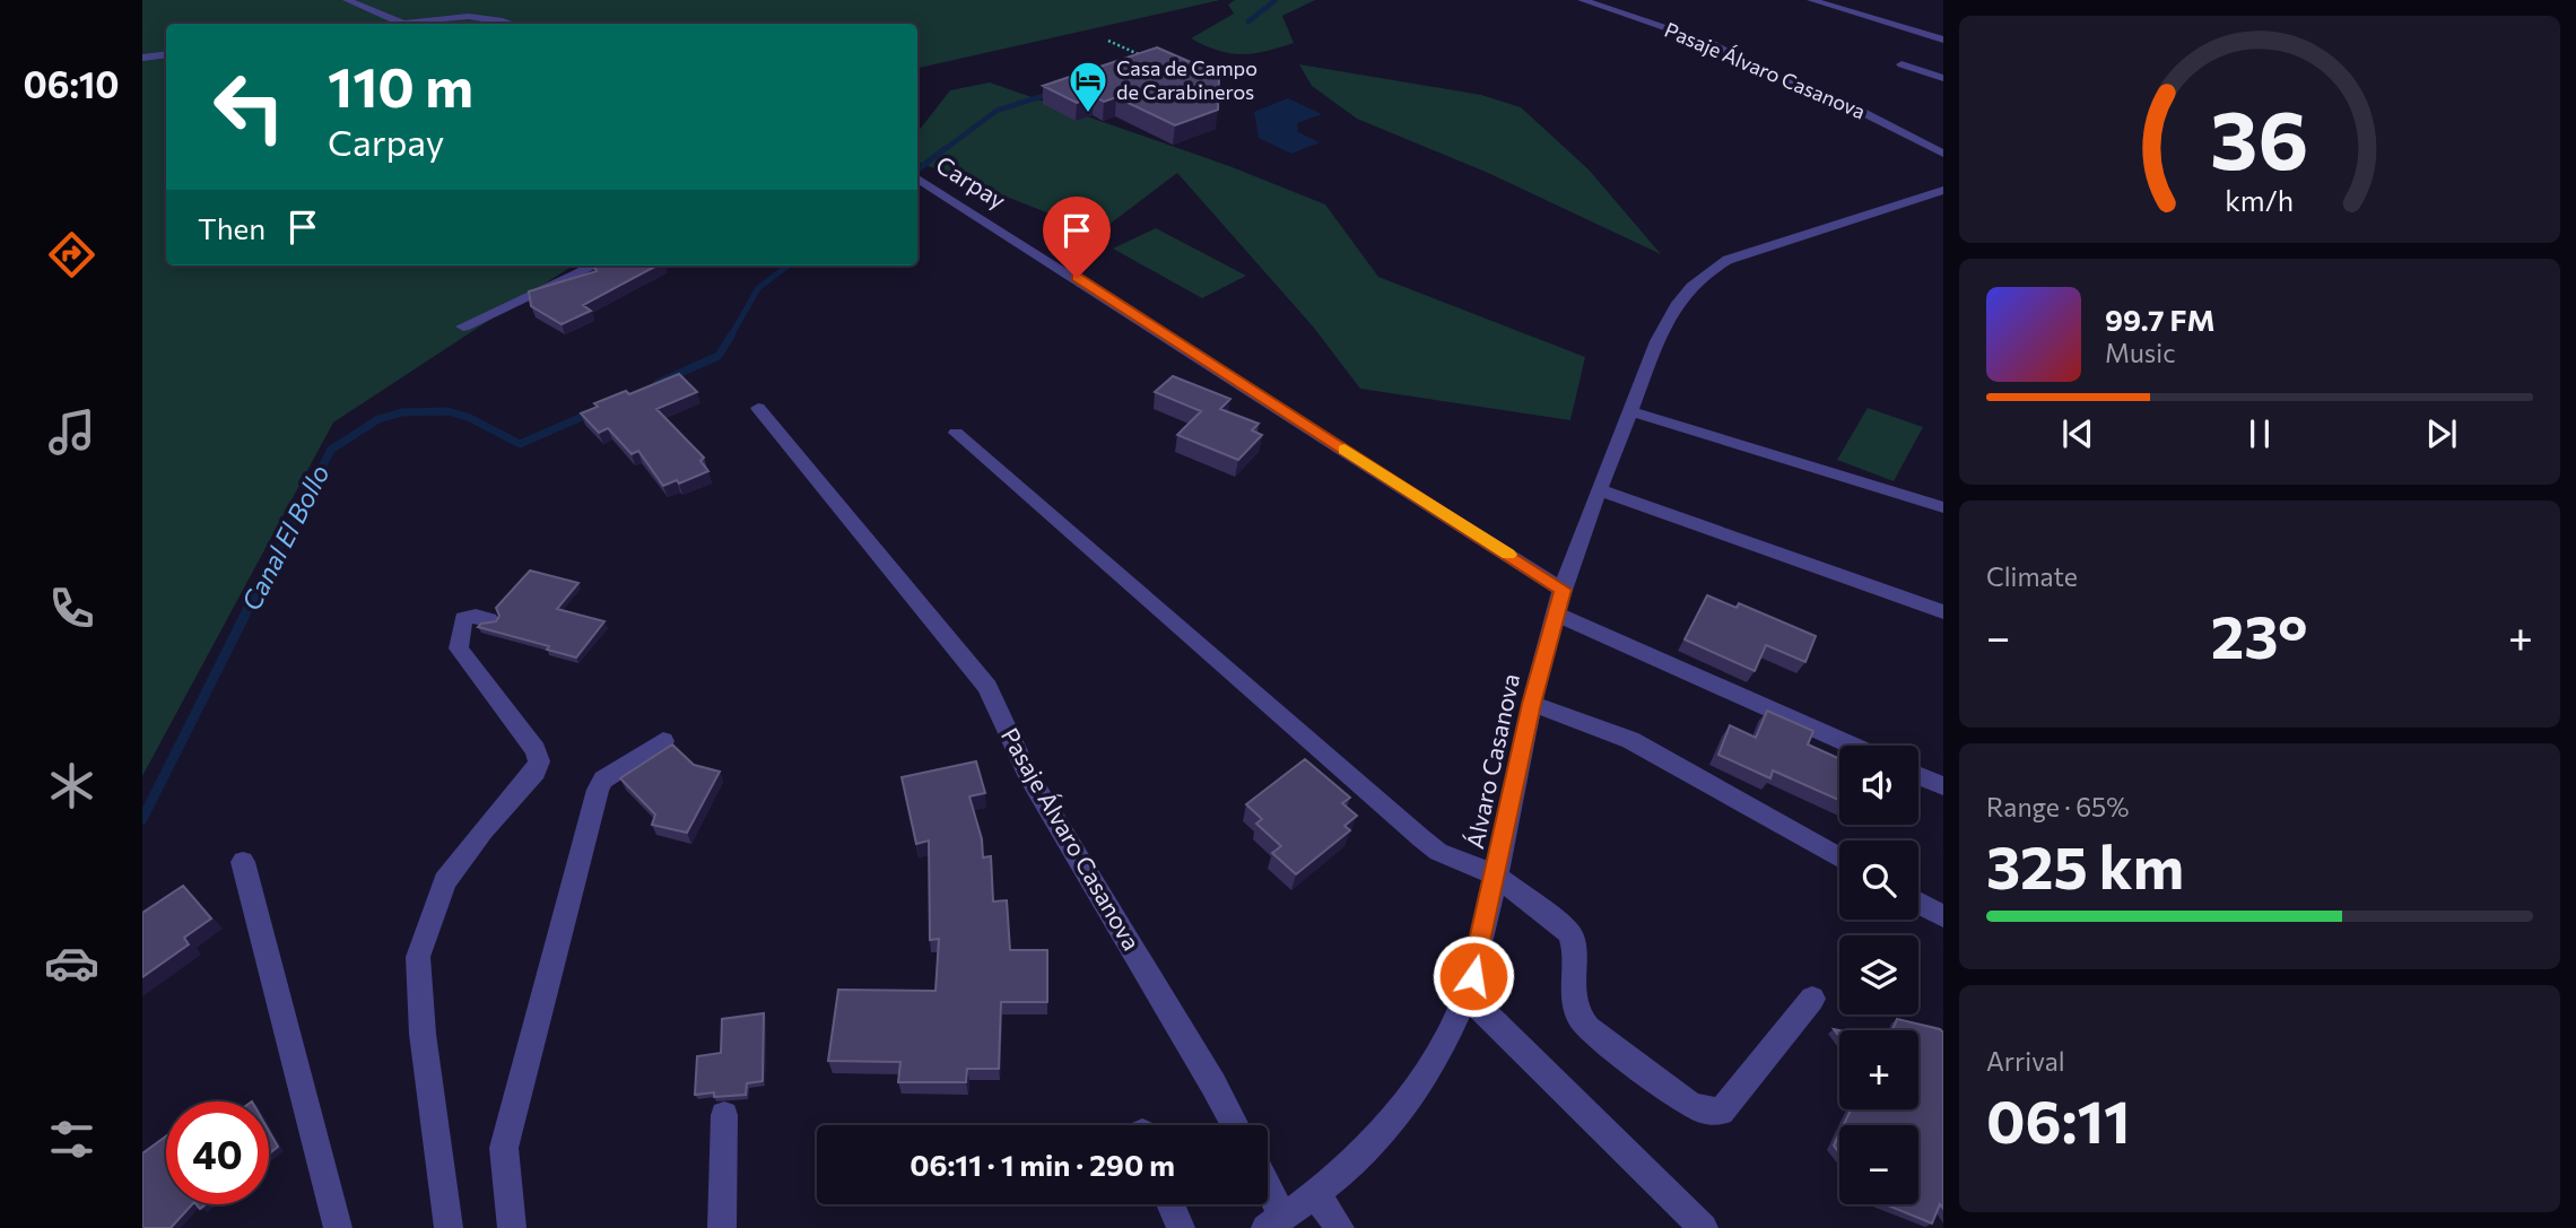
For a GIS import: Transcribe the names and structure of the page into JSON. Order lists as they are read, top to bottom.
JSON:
{
  "streets": {
    "street": ["Pasaje Álvaro Casanova", "Carpay", "Álvaro Casanova"]
  },
  "crossings": [
    ["Carpay", "Álvaro Casanova"]
  ],
  "water": ["Canal El Bollo"],
  "places": {
    "hotel": ["Casa de Campo de Carabineros"]
  },
  "page": {
    "tabs": "06:10",
    "turn": ["110 m", "Carpay"],
    "then": "Then",
    "song": ["99.7 FM", "Music"],
    "tile": [
      "Climate",
      ["Range · 65%", "325 km"],
      ["Arrival", "06:11"]
    ],
    "heat": ["−", "23°", "+"],
    "map_buttons": ["+", "−"],
    "limit": "40",
    "trip": "06:11 · 1 min · 290 m",
    "gauge": ["36", "km/h"]
  }
}
